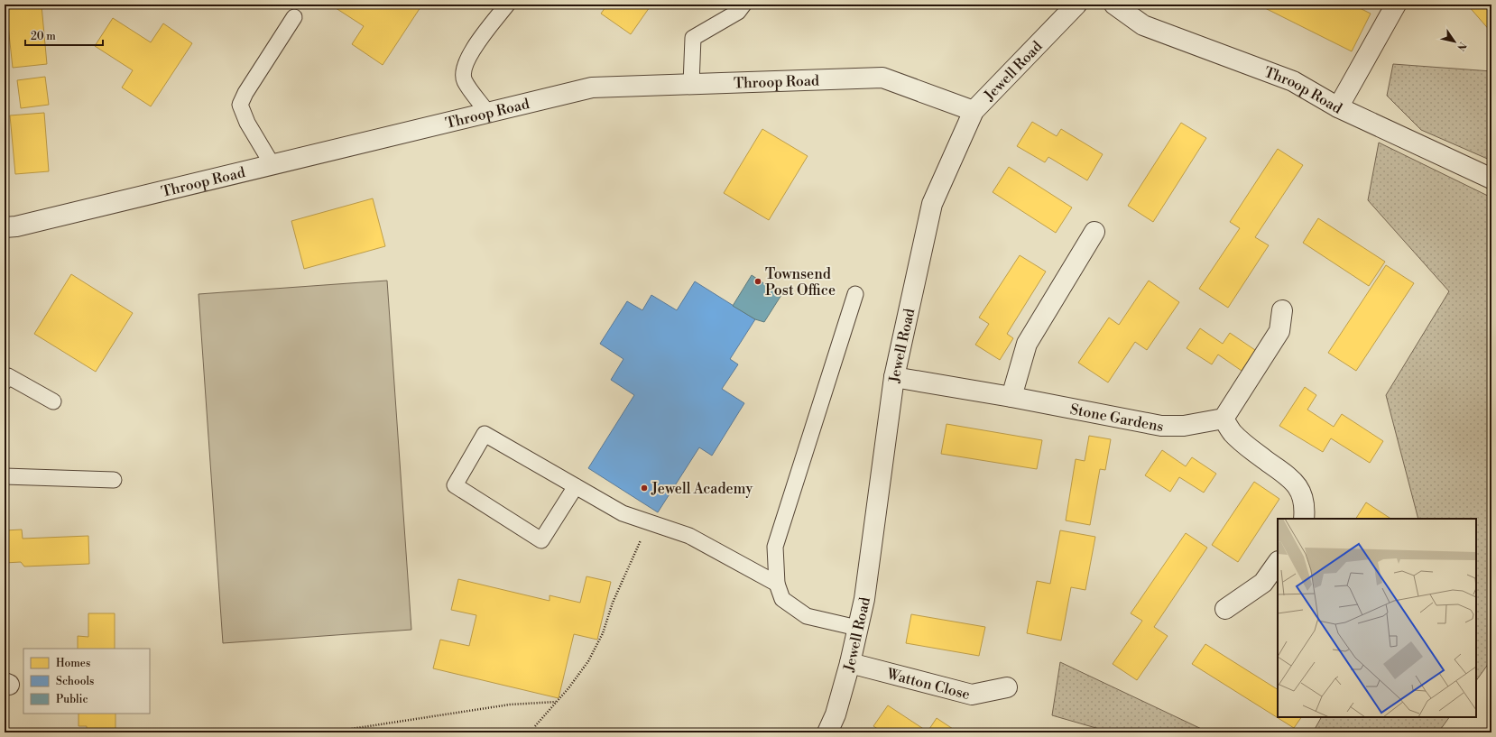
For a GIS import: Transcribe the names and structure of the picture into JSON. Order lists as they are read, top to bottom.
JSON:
{
  "streets": {
    "street": [
      "Jewell Road",
      "Throop Road",
      "Stone Gardens",
      "Watton Close"
    ]
  },
  "crossings": [
    ["Jewell Road", "Throop Road"],
    ["Jewell Road", "Stone Gardens"],
    ["Jewell Road", "Watton Close"]
  ],
  "places": ["Townsend Post Office", "Jewell Academy"],
  "legend": ["Homes", "Schools", "Public"],
  "scale_bar": "20 m",
  "north": "bottom right"
}
